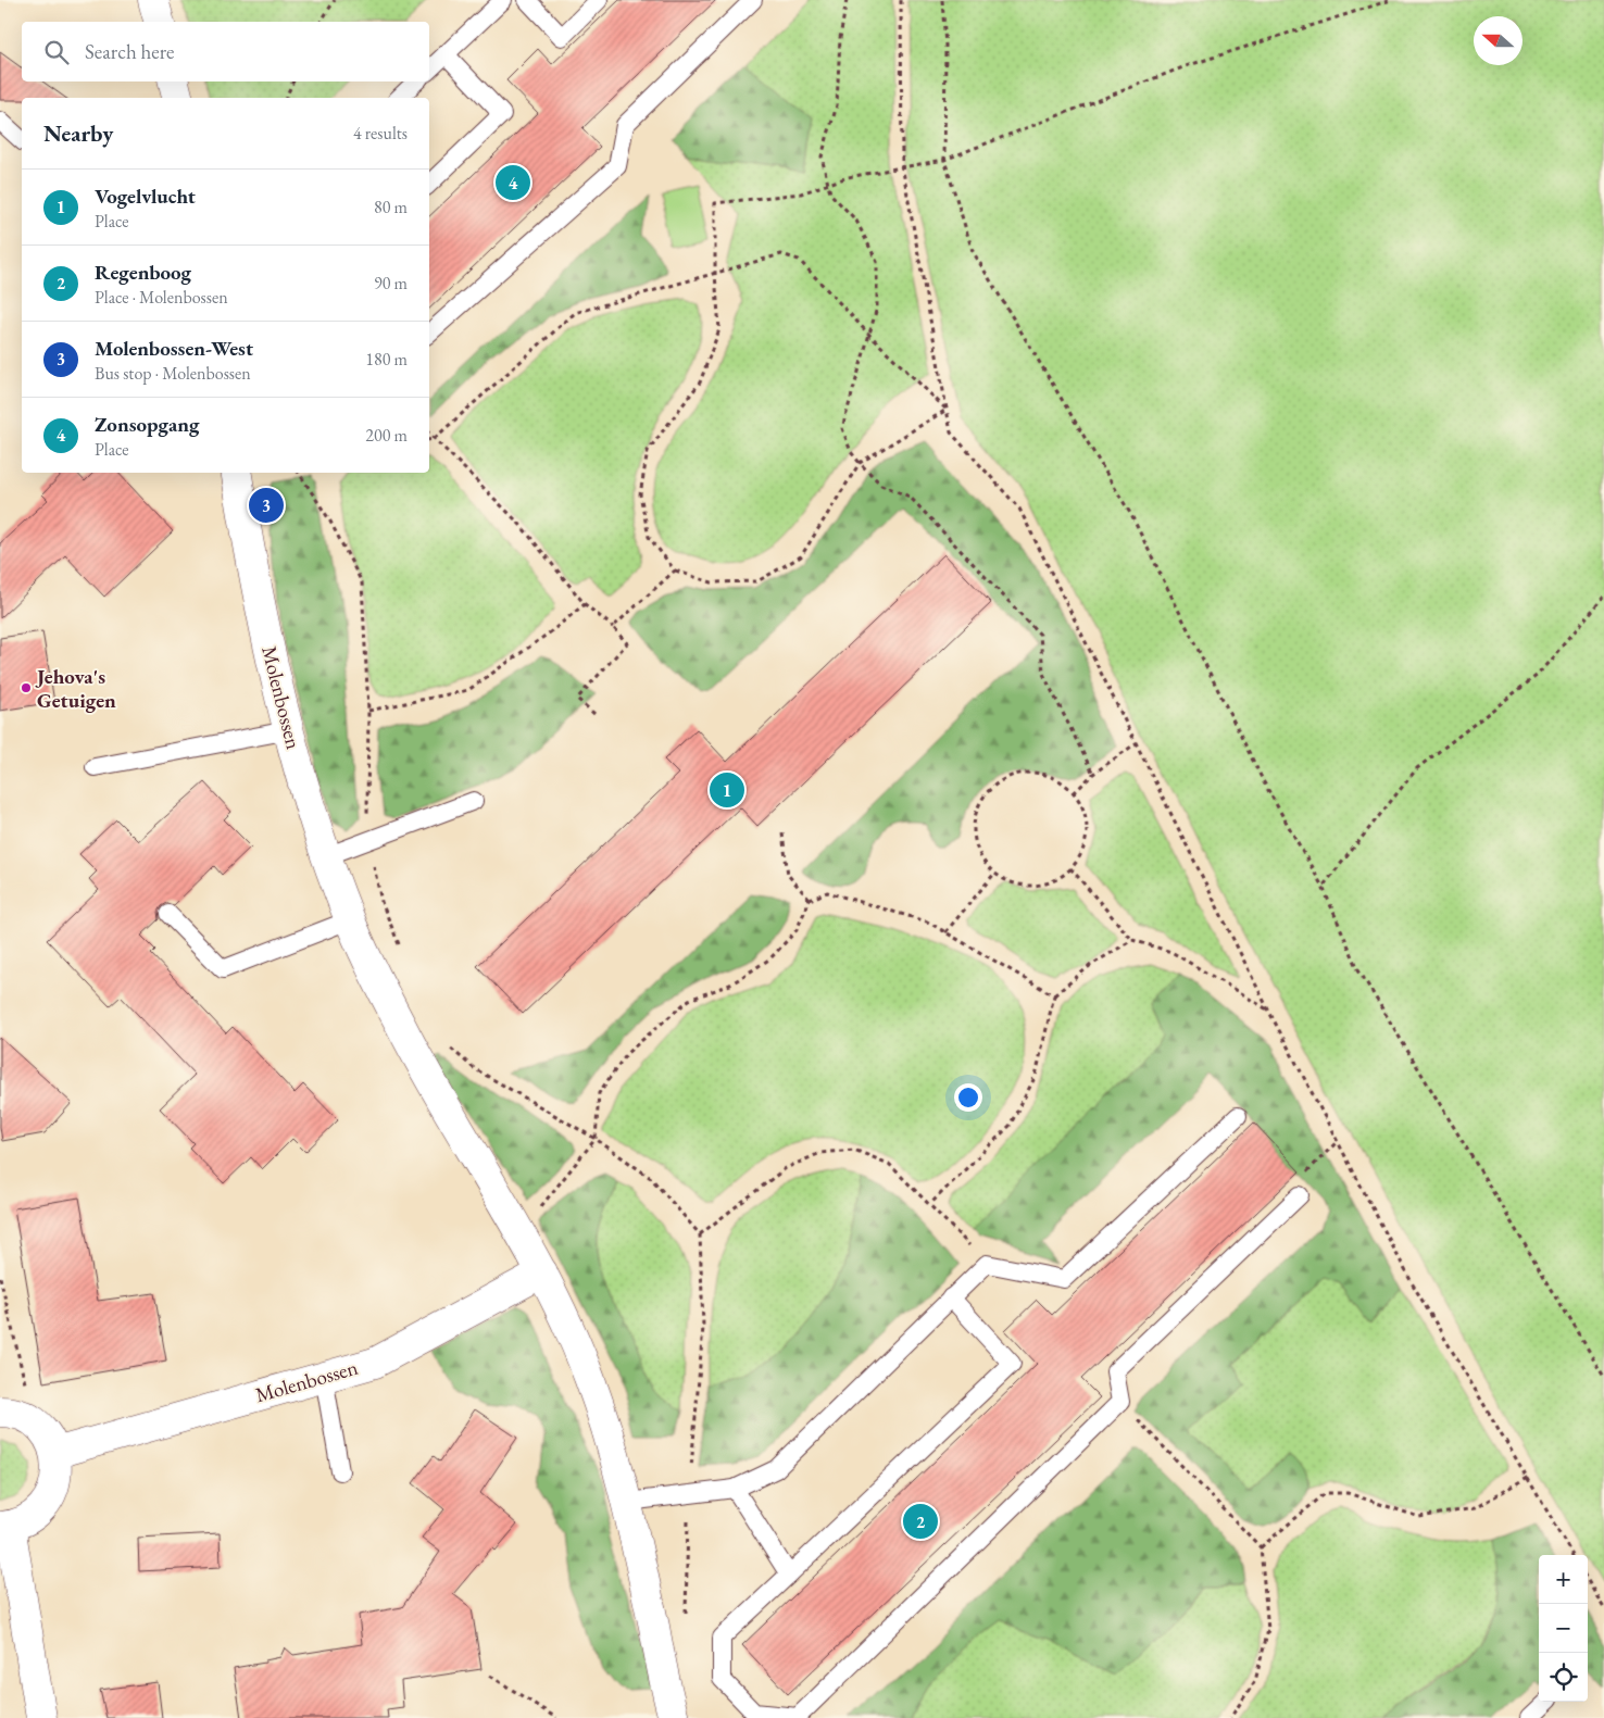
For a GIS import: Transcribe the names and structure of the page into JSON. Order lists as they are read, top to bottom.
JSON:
{
  "streets": {
    "street": ["Molenbossen"]
  },
  "places": ["Jehova's Getuigen"],
  "north": "left",
  "page": {
    "search": "Search here",
    "heading": ["Nearby", "4 results"],
    "pins": [
      "4",
      "3",
      "1",
      "2"
    ],
    "list": [
      {
        "mark": "1",
        "name": "Vogelvlucht",
        "note": "Place",
        "value": "80 m"
      },
      {
        "mark": "2",
        "name": "Regenboog",
        "note": "Place · Molenbossen",
        "value": "90 m"
      },
      {
        "mark": "3",
        "name": "Molenbossen-West",
        "note": "Bus stop · Molenbossen",
        "value": "180 m"
      },
      {
        "mark": "4",
        "name": "Zonsopgang",
        "note": "Place",
        "value": "200 m"
      }
    ],
    "map_buttons": ["+", "−"]
  }
}
